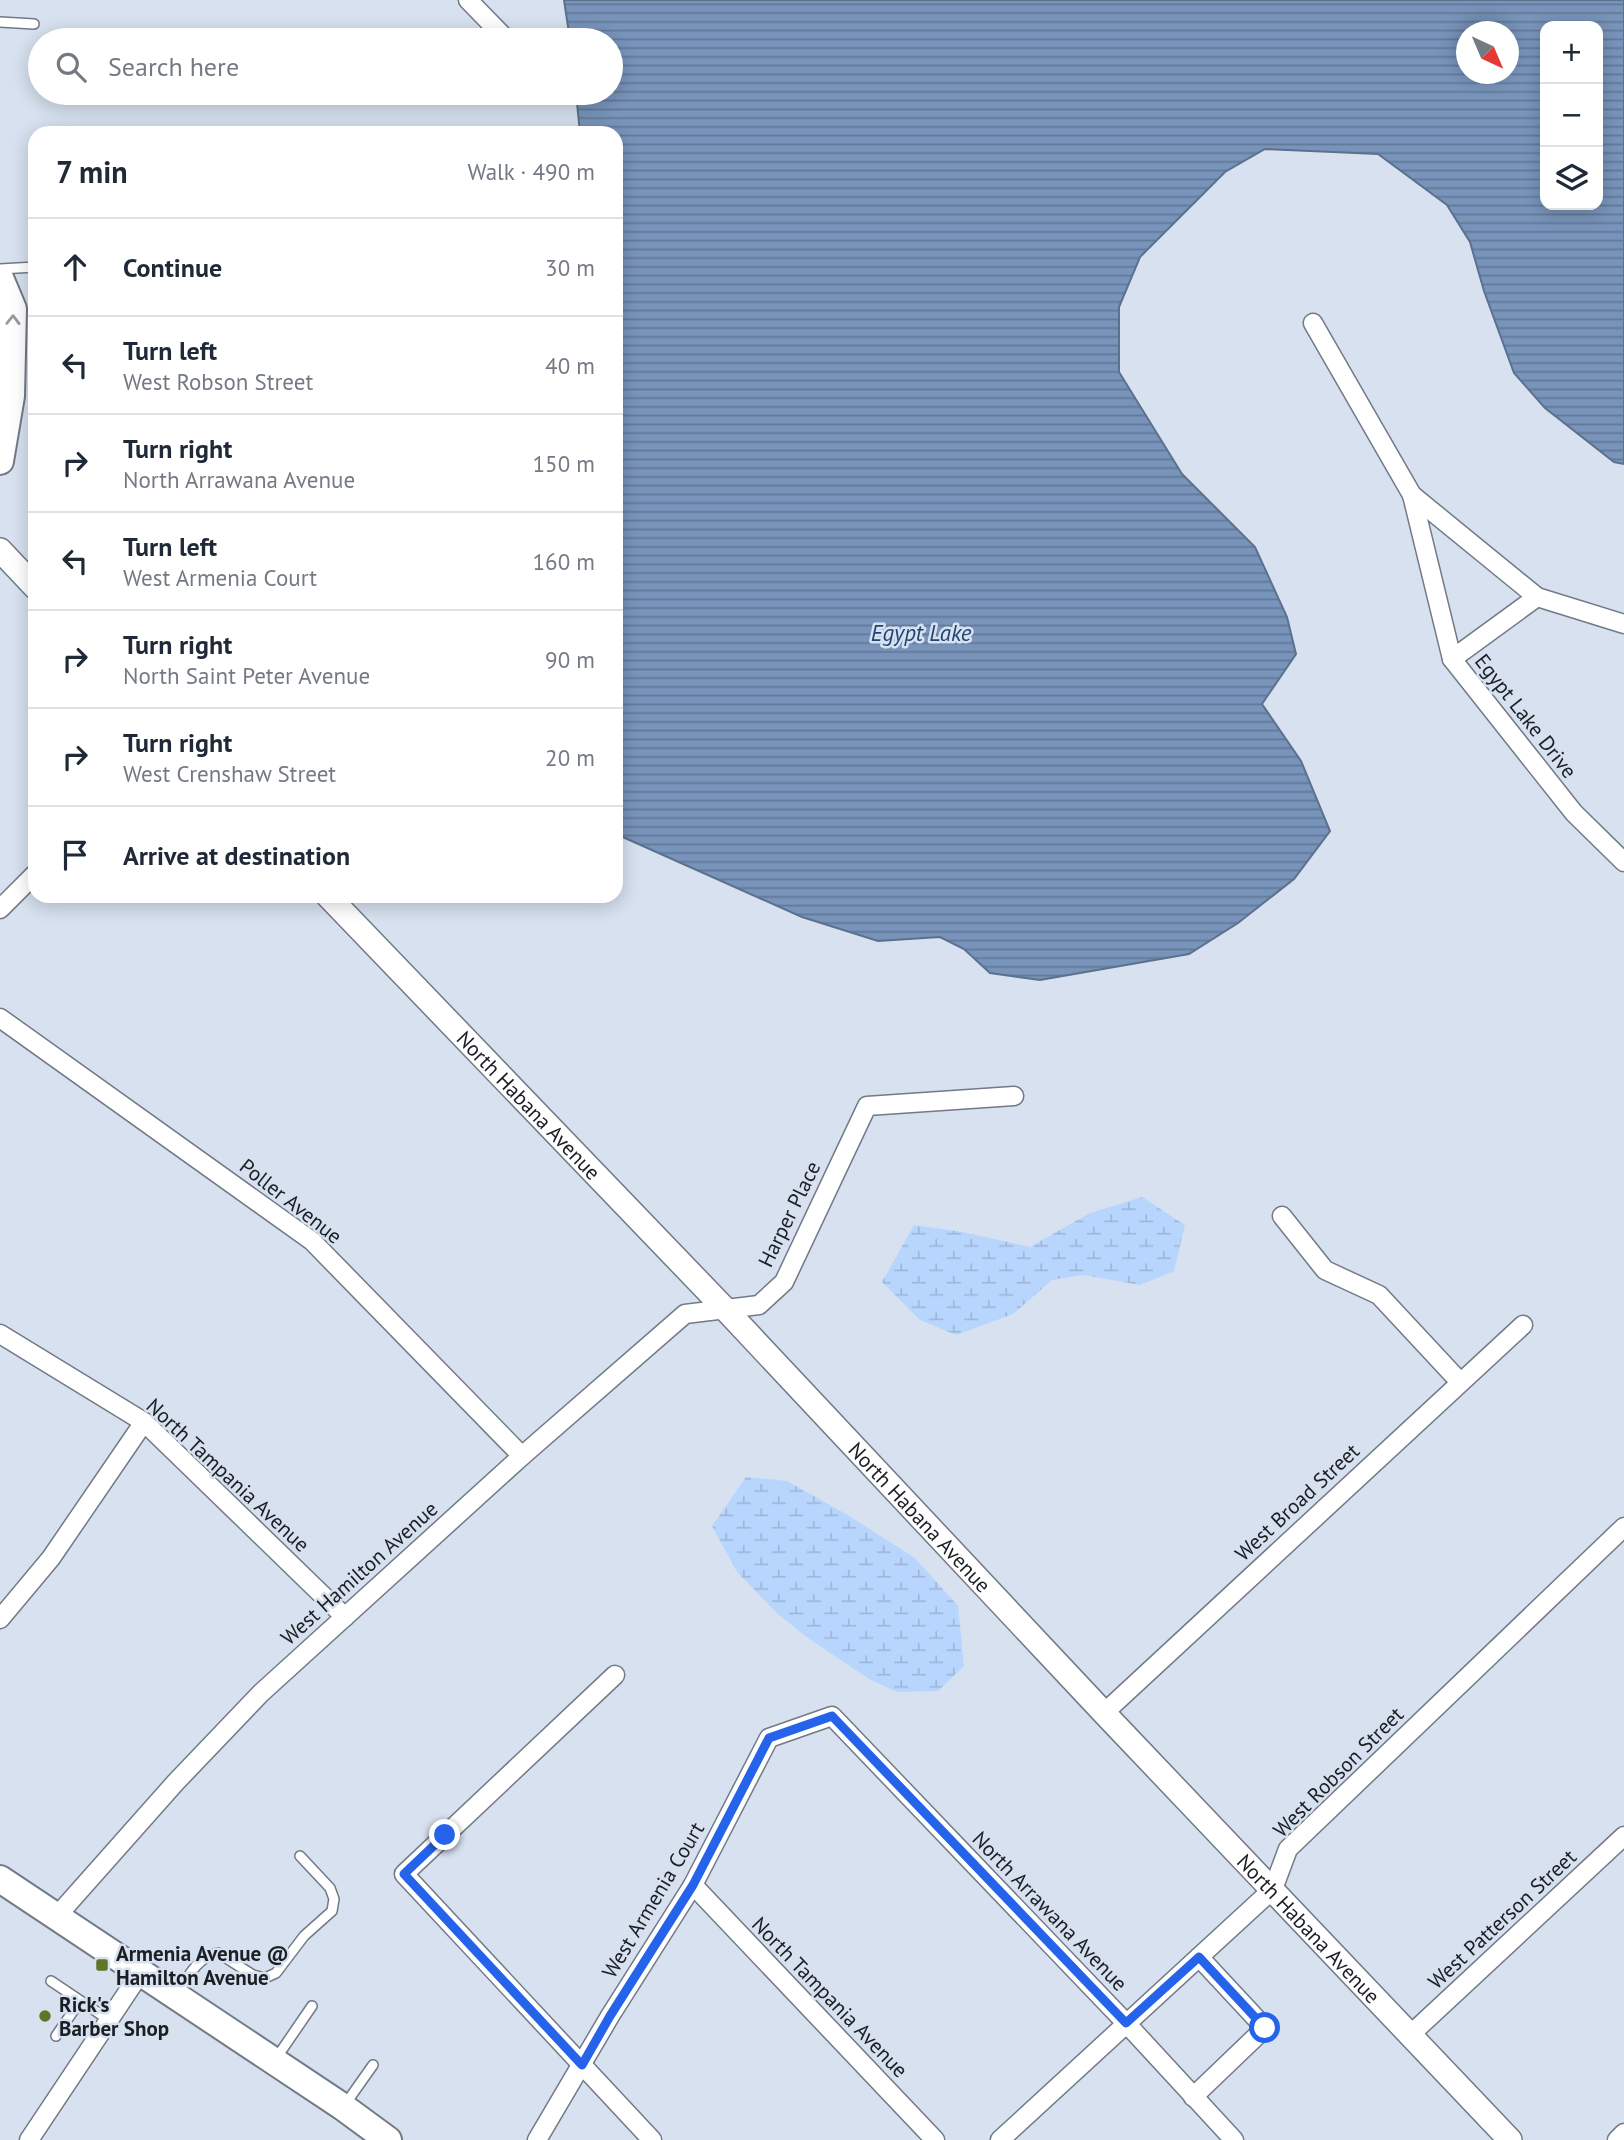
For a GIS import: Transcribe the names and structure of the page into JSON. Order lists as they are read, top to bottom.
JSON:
{
  "streets": {
    "street": [
      "Egypt Lake Drive",
      "North Habana Avenue",
      "Poller Avenue",
      "Harper Place",
      "North Tampania Avenue",
      "West Broad Street",
      "West Hamilton Avenue",
      "West Robson Street",
      "West Armenia Court",
      "North Arrawana Avenue",
      "West Patterson Street"
    ]
  },
  "crossings": [
    ["North Habana Avenue", "Harper Place"],
    ["North Habana Avenue", "West Broad Street"],
    ["North Habana Avenue", "West Hamilton Avenue"],
    ["North Habana Avenue", "West Robson Street"],
    ["North Habana Avenue", "West Patterson Street"],
    ["Poller Avenue", "West Hamilton Avenue"],
    ["Harper Place", "West Hamilton Avenue"],
    ["North Tampania Avenue", "West Hamilton Avenue"],
    ["North Tampania Avenue", "West Armenia Court"],
    ["West Robson Street", "North Arrawana Avenue"],
    ["West Armenia Court", "North Arrawana Avenue"]
  ],
  "water": ["Egypt Lake"],
  "places": {
    "transit": ["Armenia Avenue @ Hamilton Avenue"],
    "other": ["Rick's Barber Shop"]
  },
  "north": "bottom right",
  "page": {
    "map_buttons": ["+", "−"],
    "search": "Search here",
    "heading": ["7 min", "Walk · 490 m"],
    "list": [
      ["Continue", "30 m"],
      ["Turn left", "West Robson Street", "40 m"],
      ["Turn right", "North Arrawana Avenue", "150 m"],
      ["Turn left", "West Armenia Court", "160 m"],
      ["Turn right", "North Saint Peter Avenue", "90 m"],
      ["Turn right", "West Crenshaw Street", "20 m"],
      "Arrive at destination"
    ]
  }
}
